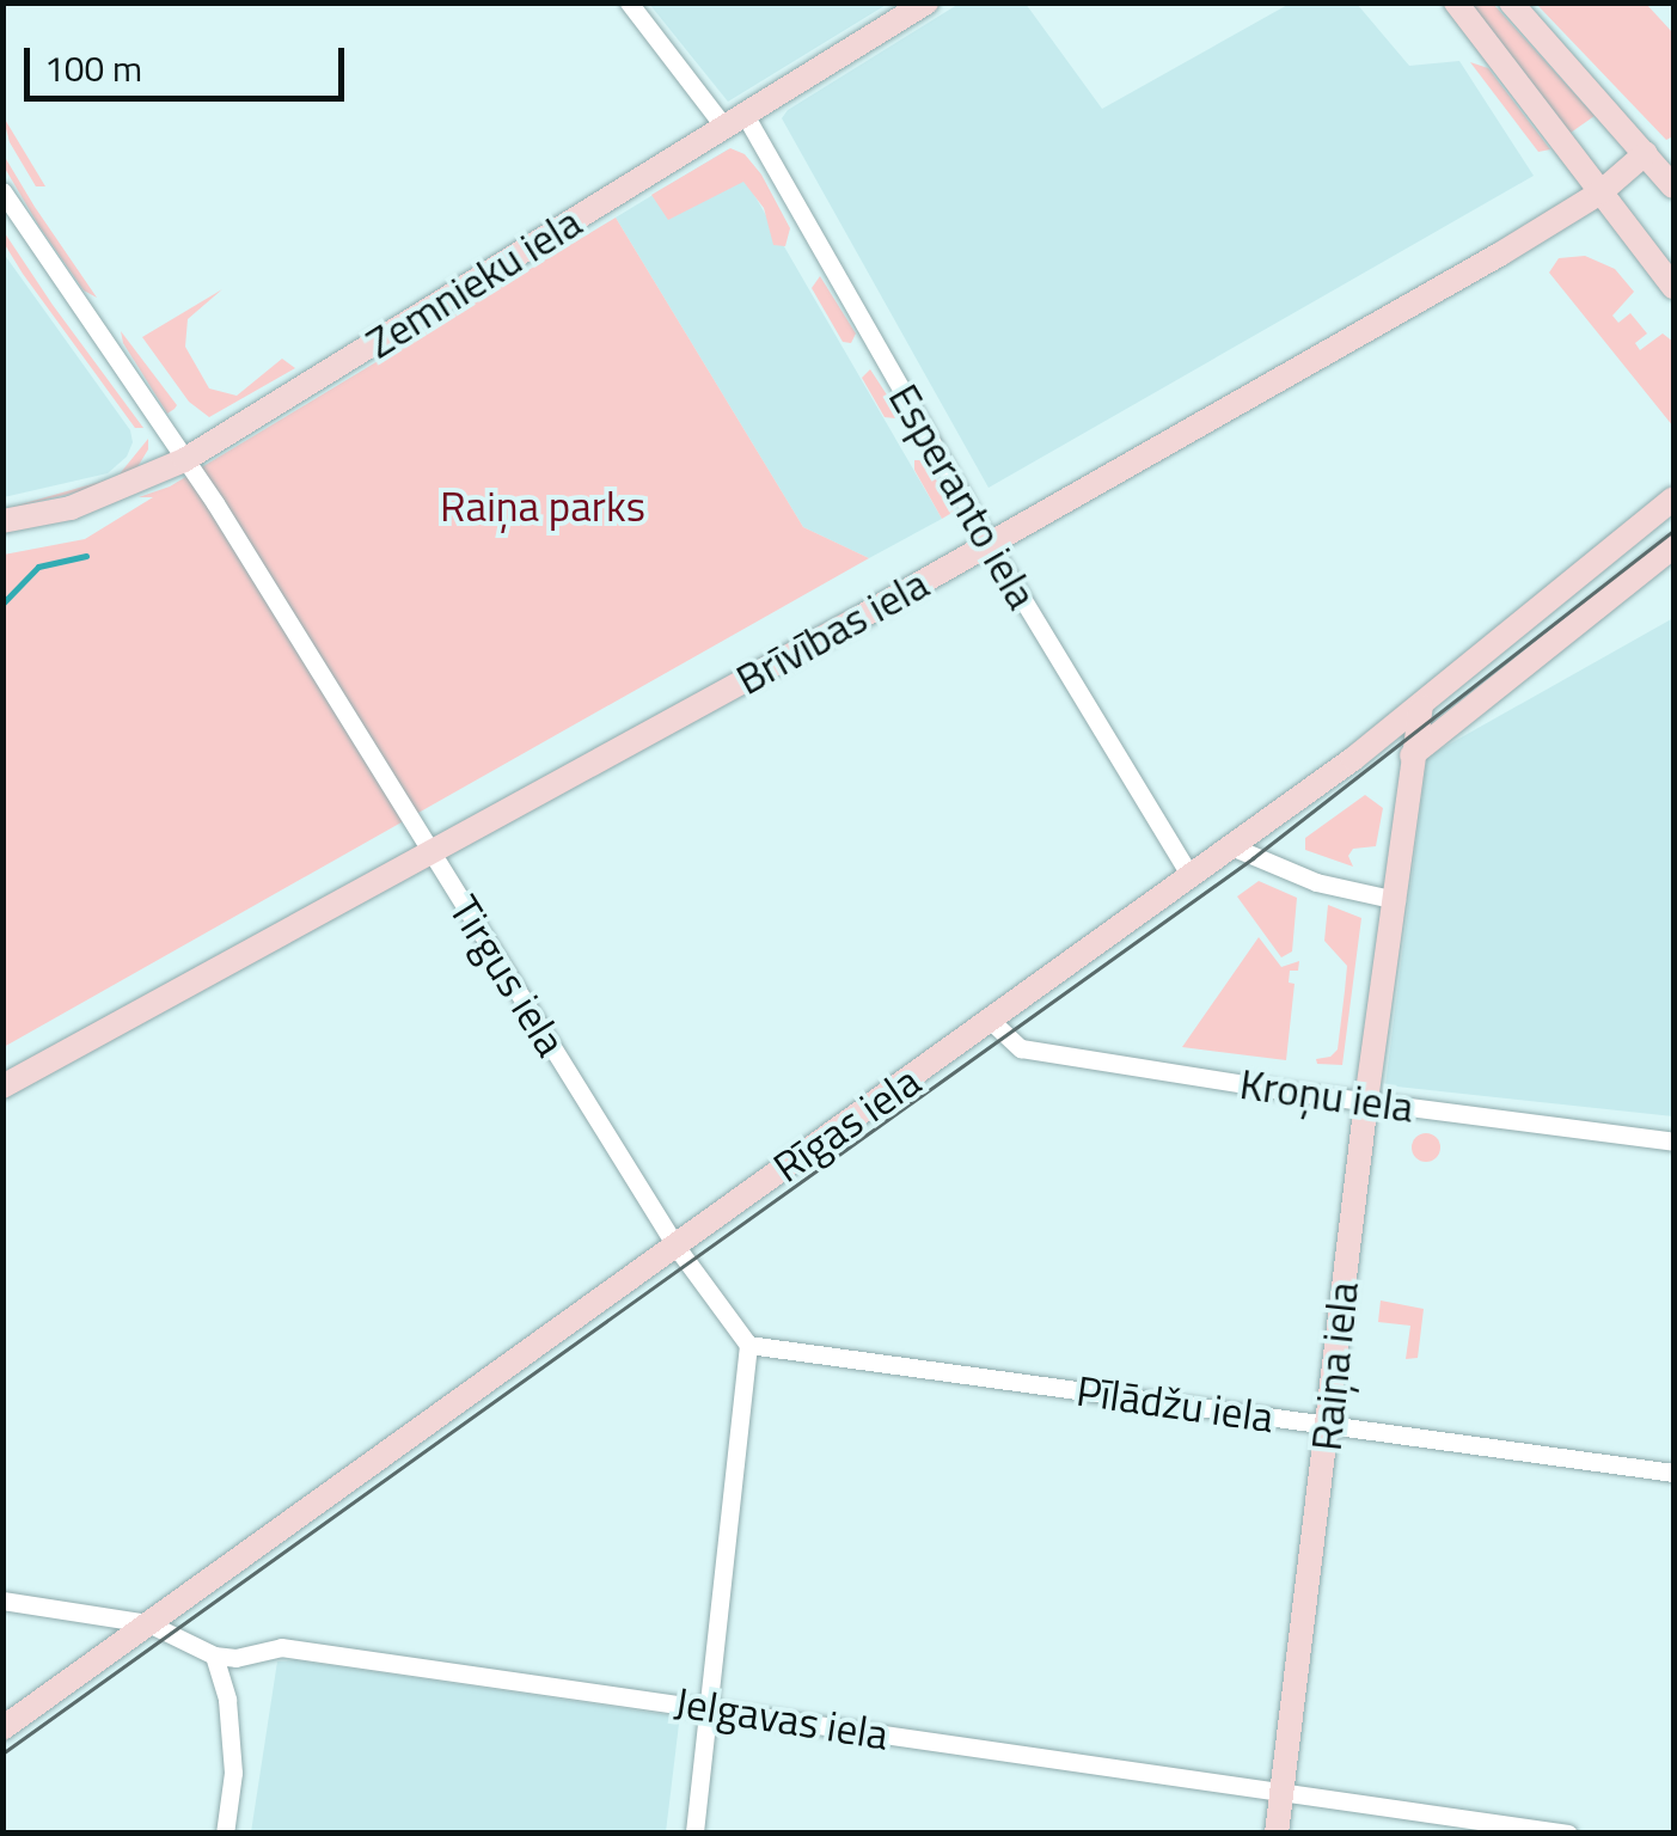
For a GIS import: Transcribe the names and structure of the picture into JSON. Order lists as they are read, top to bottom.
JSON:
{
  "streets": {
    "main road": [
      "Zemnieku iela",
      "Brīvības iela",
      "Rīgas iela",
      "Raiņa iela"
    ],
    "street": [
      "Esperanto iela",
      "Tirgus iela",
      "Kroņu iela",
      "Pīlādžu iela",
      "Jelgavas iela"
    ]
  },
  "crossings": [
    ["Zemnieku iela", "Esperanto iela"],
    ["Zemnieku iela", "Tirgus iela"],
    ["Esperanto iela", "Brīvības iela"],
    ["Esperanto iela", "Rīgas iela"],
    ["Brīvības iela", "Tirgus iela"],
    ["Tirgus iela", "Rīgas iela"],
    ["Tirgus iela", "Pīlādžu iela"],
    ["Kroņu iela", "Rīgas iela"],
    ["Kroņu iela", "Raiņa iela"],
    ["Rīgas iela", "Raiņa iela"],
    ["Raiņa iela", "Pīlādžu iela"],
    ["Raiņa iela", "Jelgavas iela"]
  ],
  "parks": ["Raiņa parks"],
  "scale_bar": "100 m"
}
